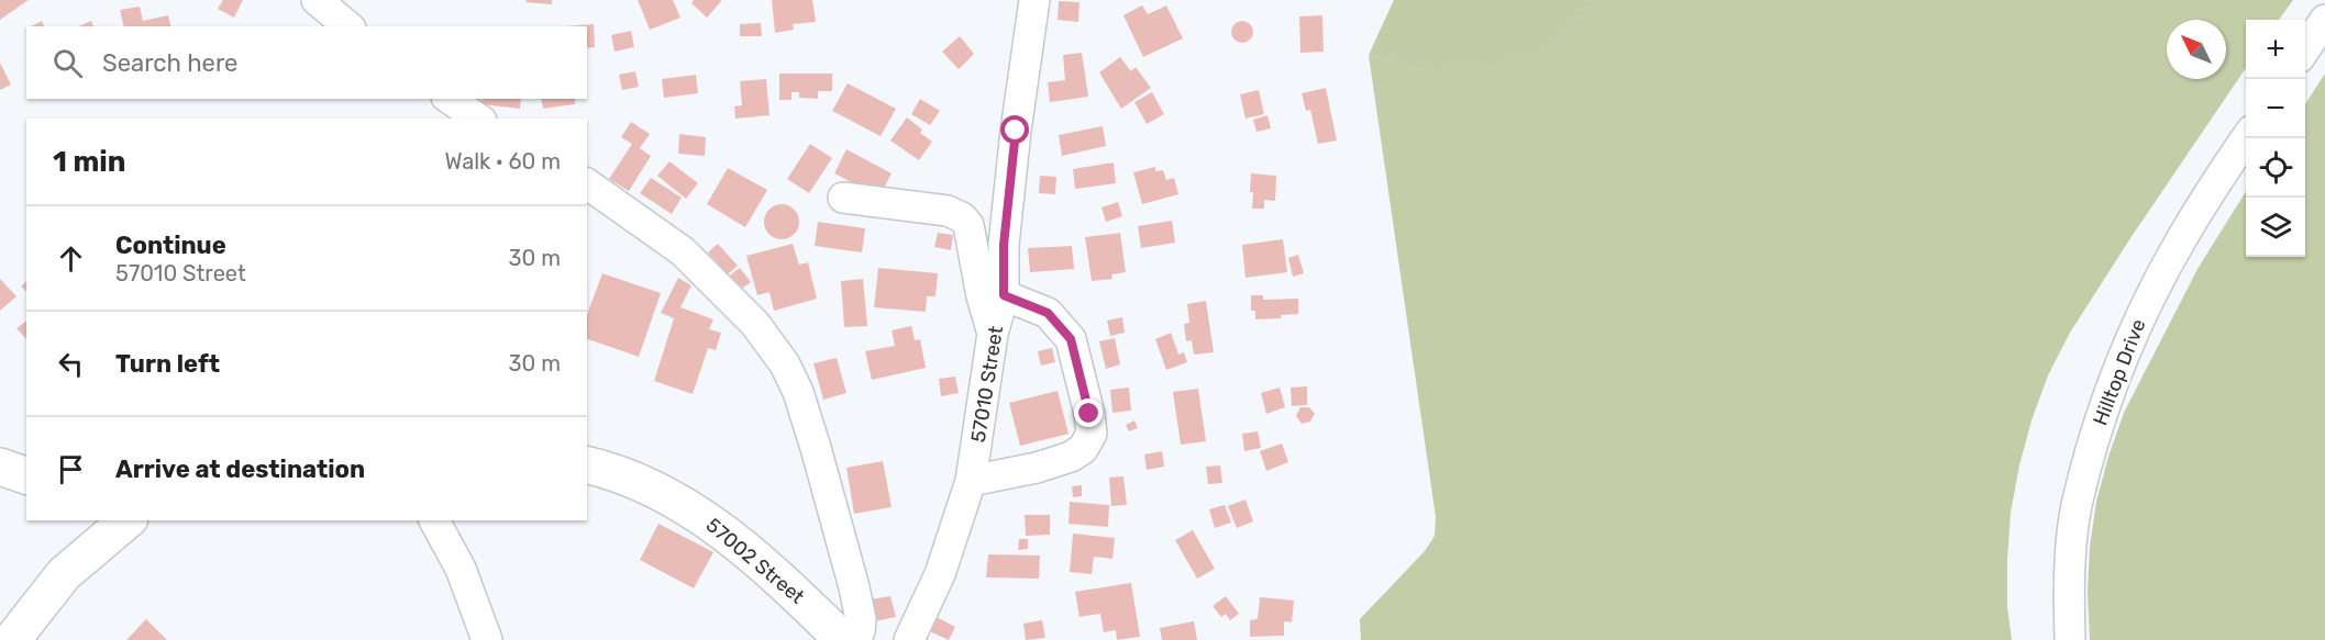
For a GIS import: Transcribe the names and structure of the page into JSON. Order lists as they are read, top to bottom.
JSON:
{
  "streets": {
    "street": ["Hilltop Drive", "57010 Street", "57002 Street"]
  },
  "north": "top left",
  "page": {
    "map_buttons": ["+", "−"],
    "search": "Search here",
    "heading": ["1 min", "Walk · 60 m"],
    "list": [
      ["Continue", "57010 Street", "30 m"],
      ["Turn left", "30 m"],
      "Arrive at destination"
    ]
  }
}
